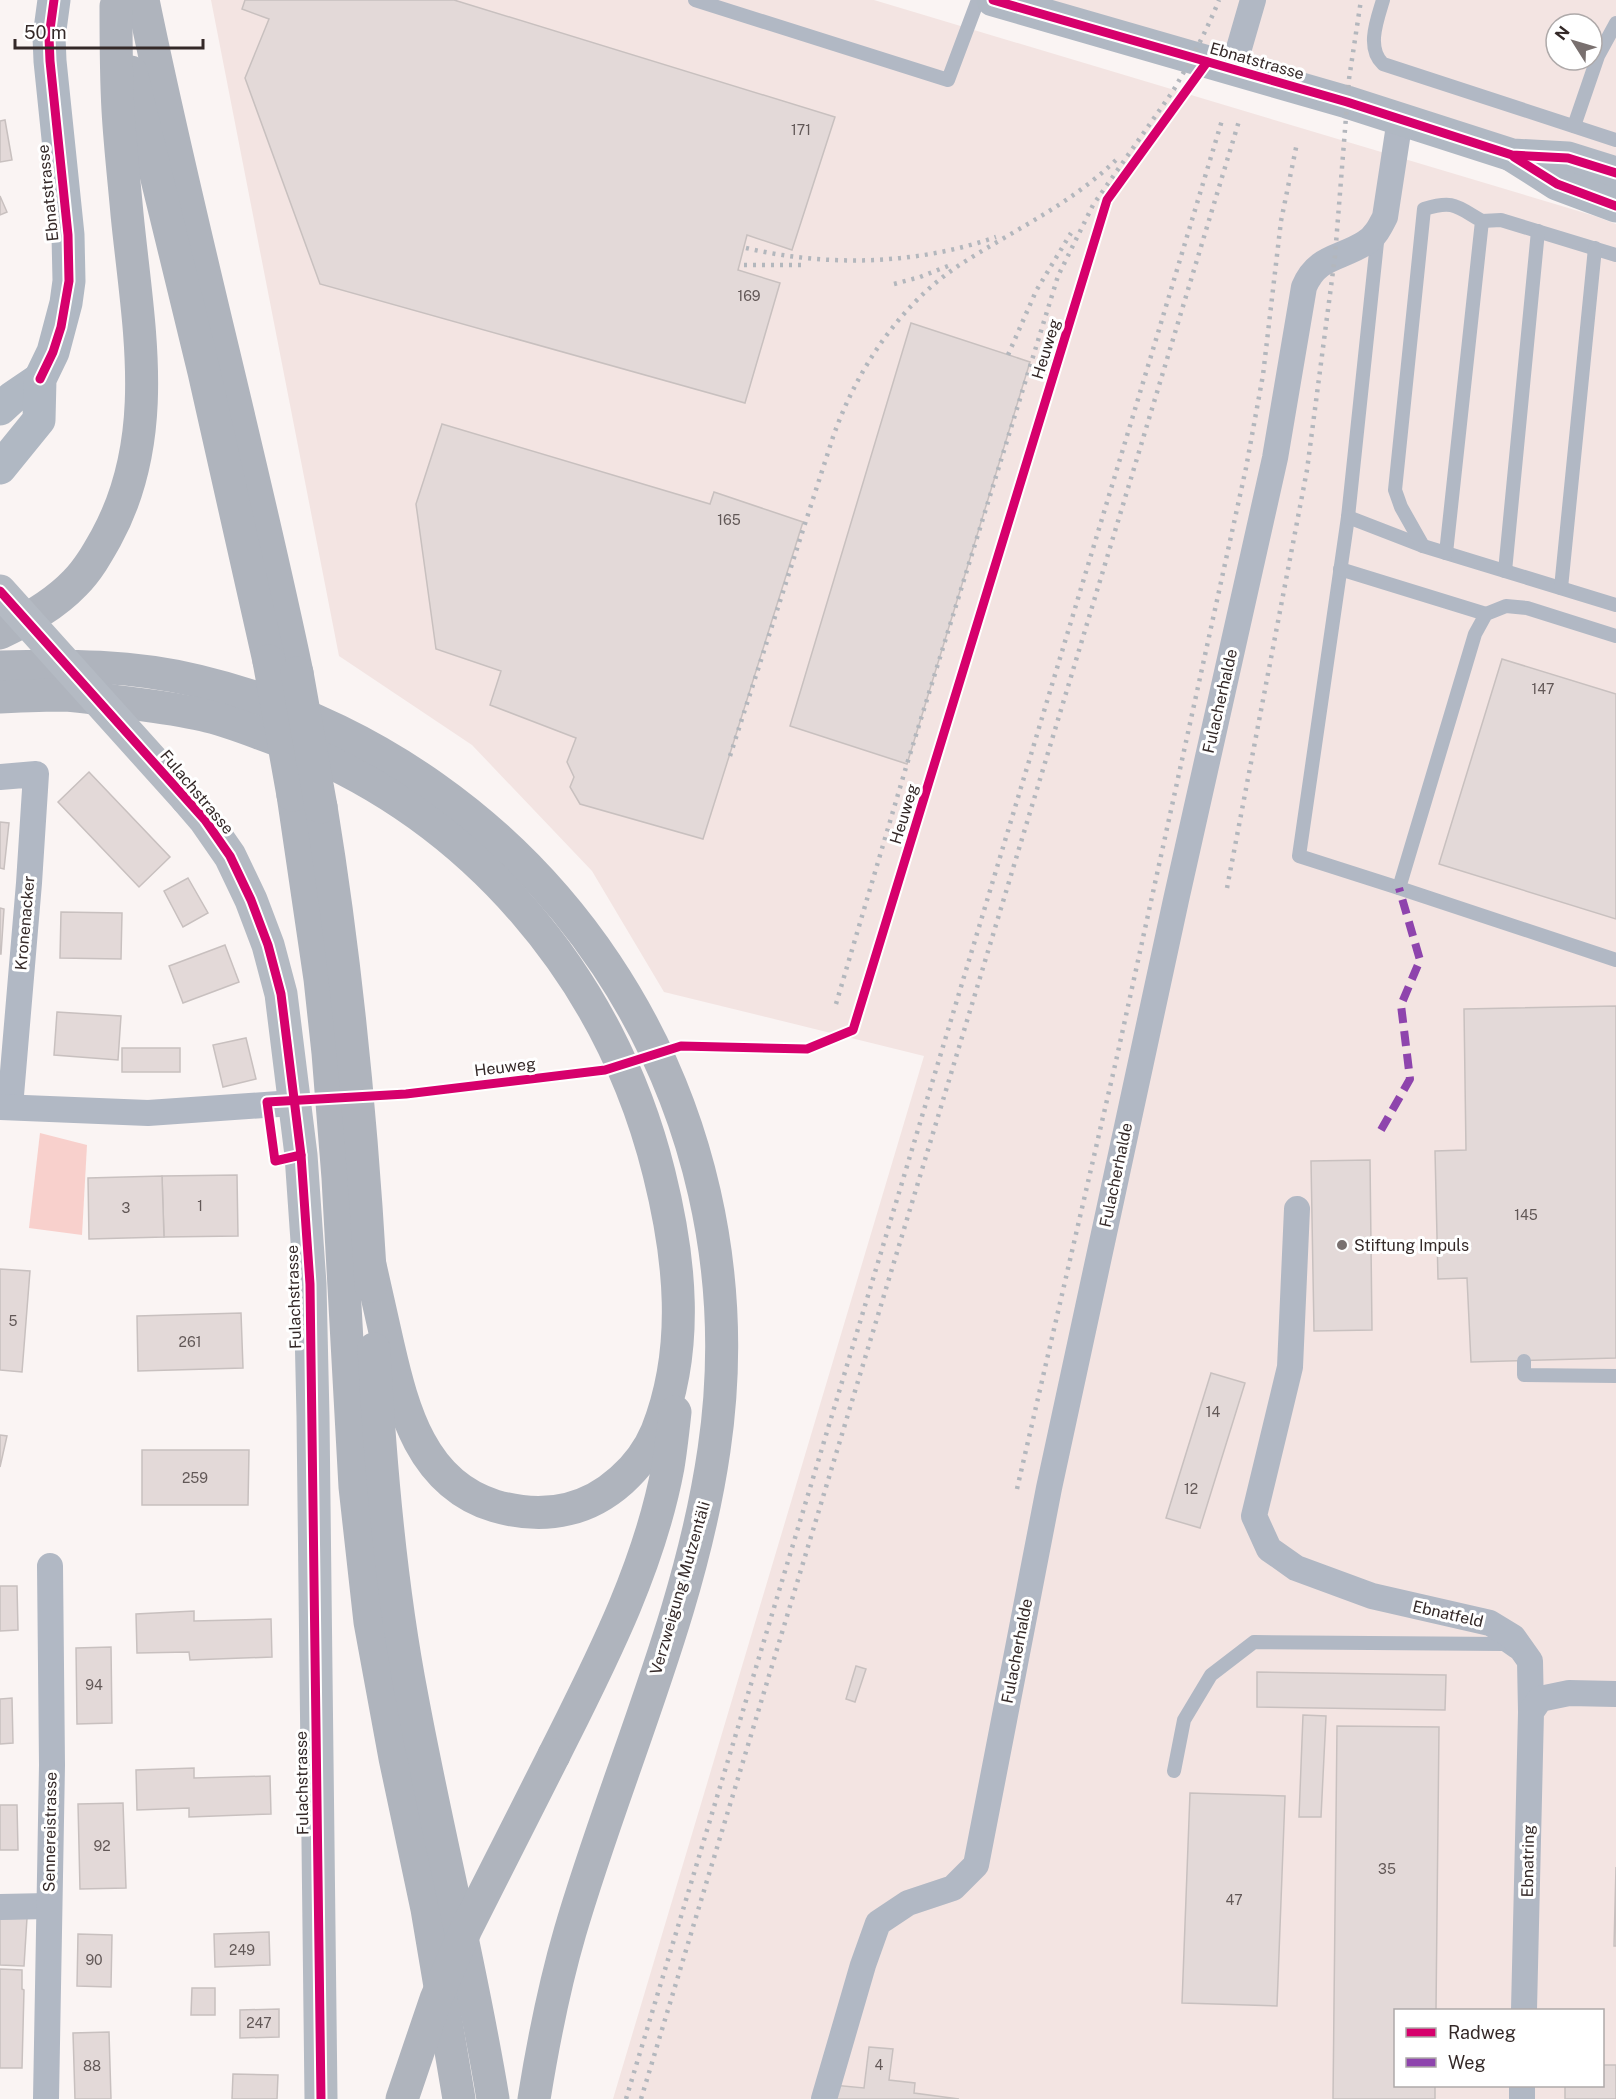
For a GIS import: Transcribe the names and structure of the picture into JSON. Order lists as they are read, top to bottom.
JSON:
{
  "streets": {
    "highway": ["Verzweigung Mutzentäli"],
    "main road": ["Fulachstrasse"],
    "street": [
      "Ebnatstrasse",
      "Fulacherhalde",
      "Kronenacker",
      "Ebnatfeld",
      "Sennereistrasse",
      "Ebnatring"
    ],
    "cycle path": ["Heuweg"]
  },
  "crossings": [
    ["Ebnatfeld", "Ebnatring"]
  ],
  "places": ["Stiftung Impuls"],
  "house_numbers": [
    "171",
    "169",
    "165",
    "147",
    "1",
    "3",
    "145",
    "5",
    "261",
    "14",
    "259",
    "12",
    "94",
    "92",
    "35",
    "47",
    "249",
    "90",
    "247",
    "4",
    "88"
  ],
  "legend": ["Radweg", "Weg"],
  "scale_bar": "50 m",
  "north": "top left"
}
